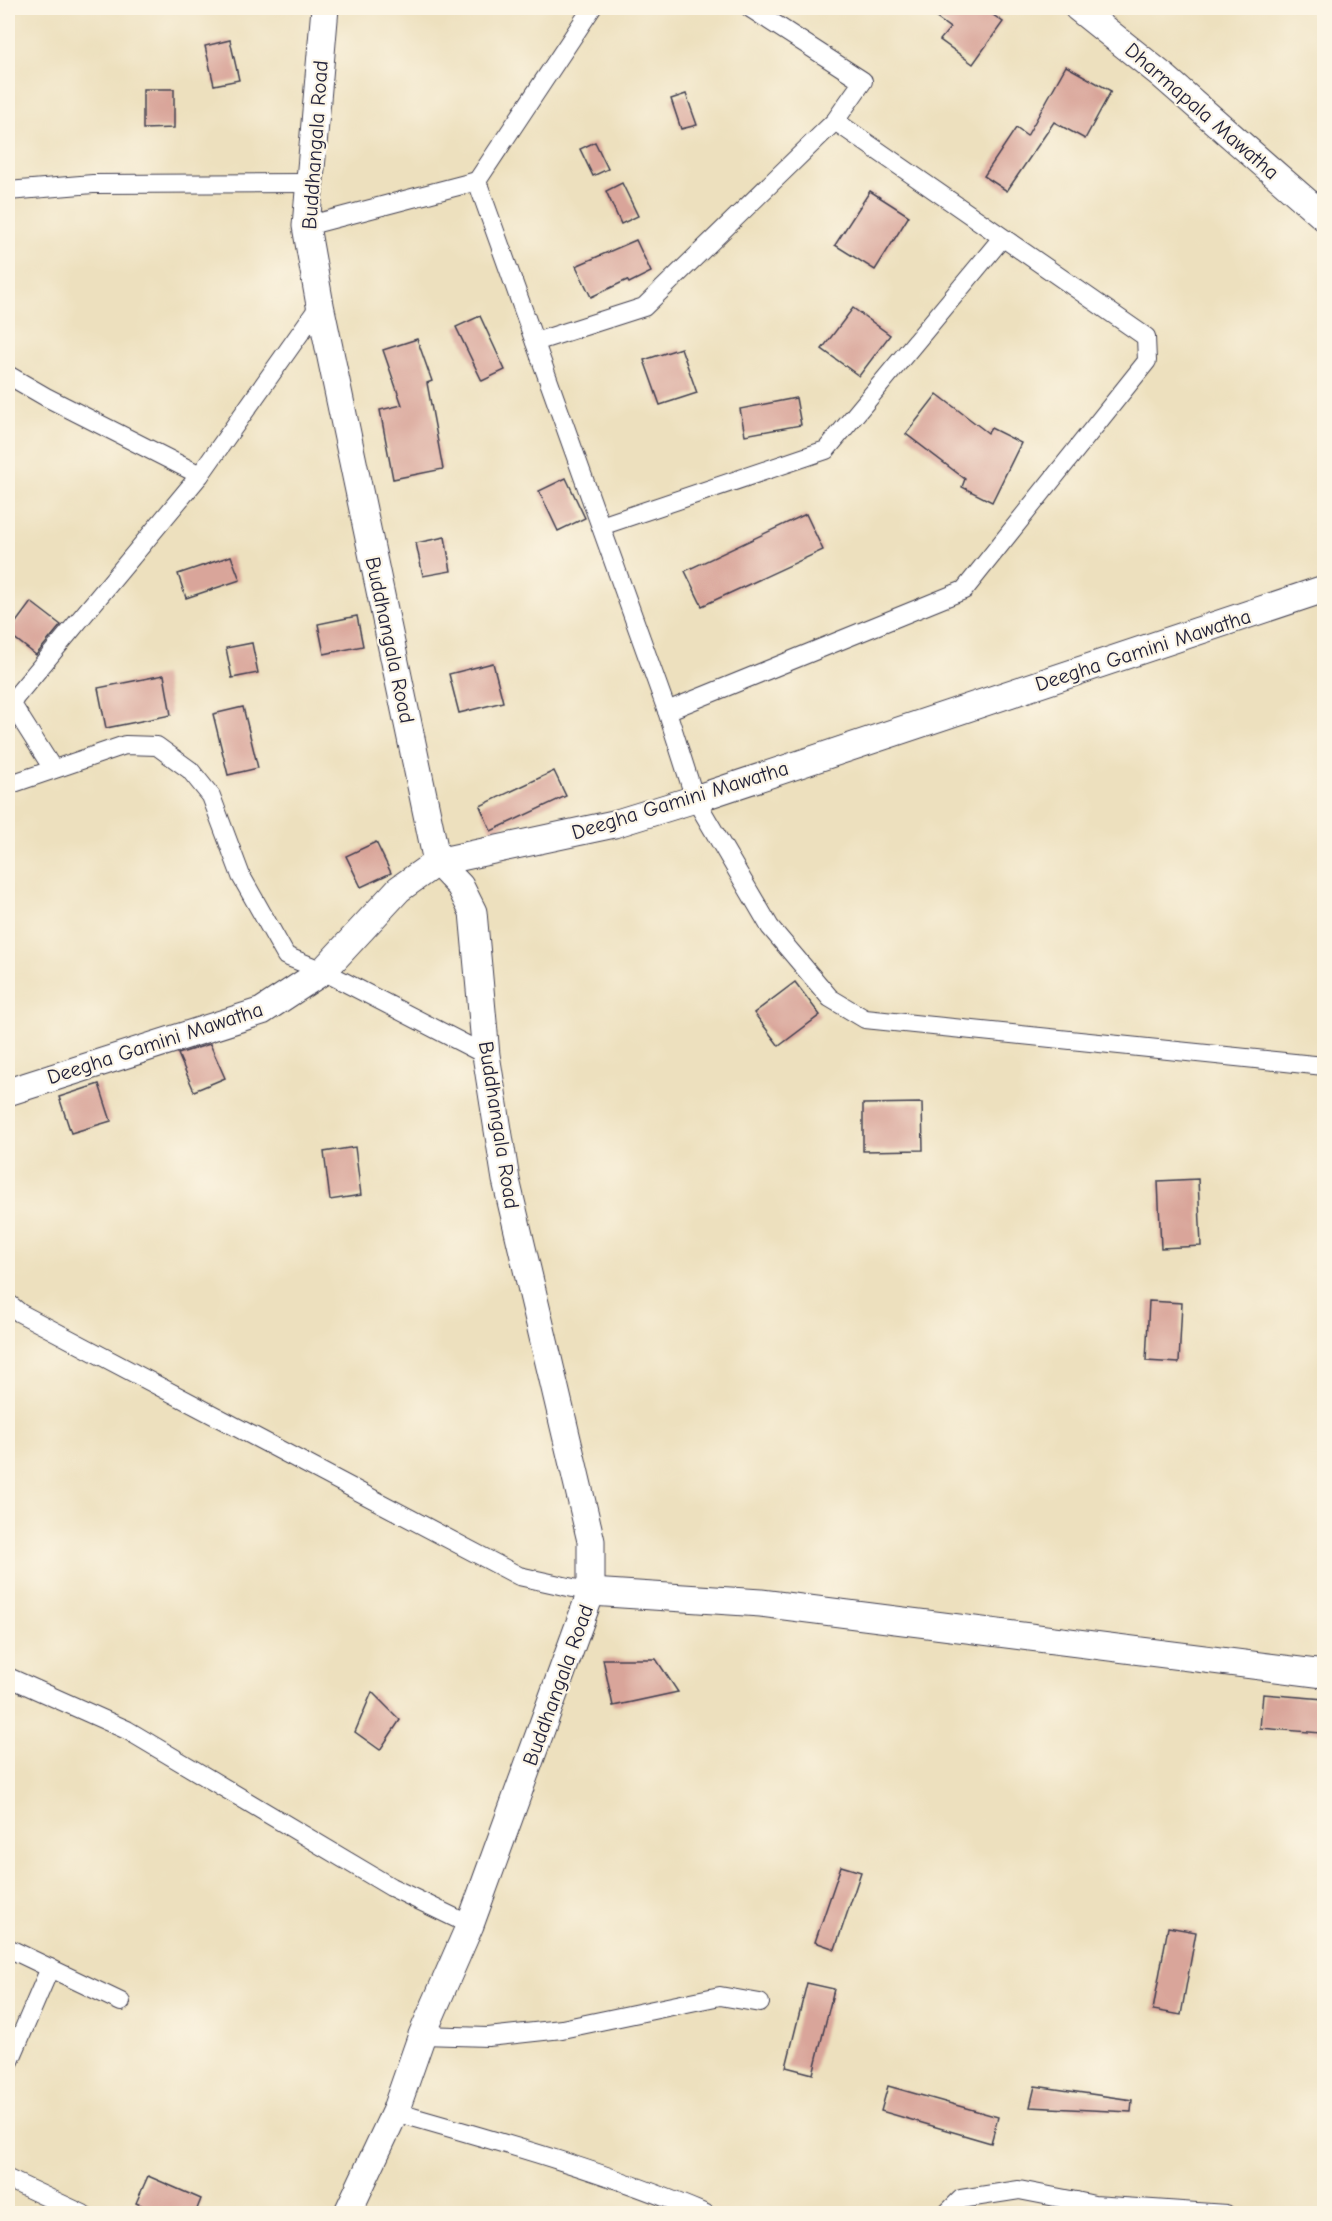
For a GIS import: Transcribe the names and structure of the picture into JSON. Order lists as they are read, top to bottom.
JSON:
{
  "streets": {
    "main road": ["Dharmapala Mawatha", "Buddhangala Road", "Deegha Gamini Mawatha"]
  },
  "crossings": [
    ["Buddhangala Road", "Deegha Gamini Mawatha"]
  ]
}
